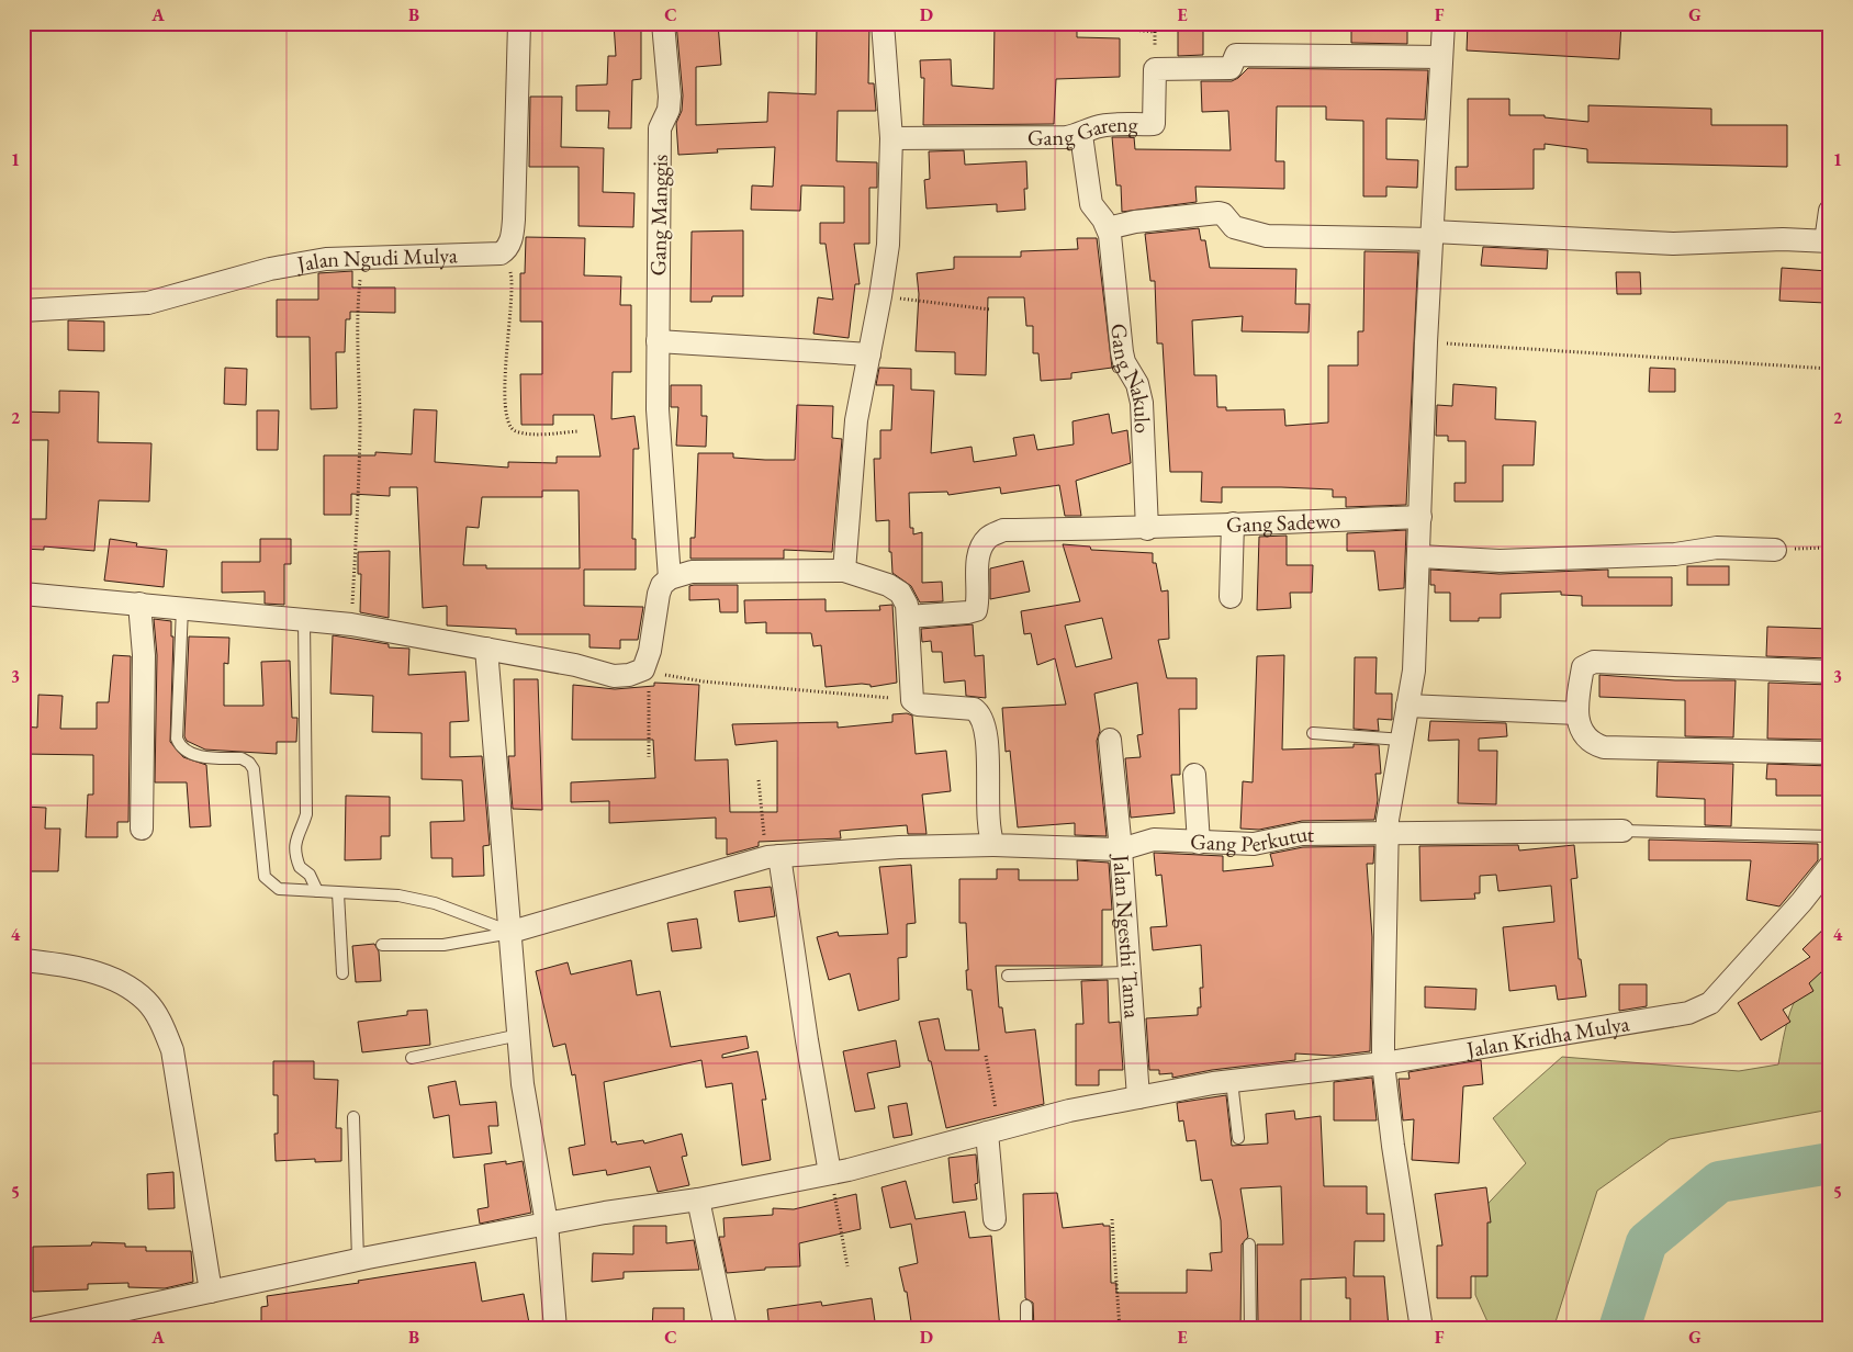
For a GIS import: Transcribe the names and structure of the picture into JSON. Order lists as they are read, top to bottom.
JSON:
{
  "streets": {
    "street": [
      "Gang Gareng",
      "Gang Manggis",
      "Jalan Ngudi Mulya",
      "Gang Nakulo",
      "Gang Sadewo",
      "Gang Perkutut",
      "Jalan Ngesthi Tama",
      "Jalan Kridha Mulya"
    ]
  },
  "crossings": [
    ["Gang Nakulo", "Gang Sadewo"],
    ["Gang Perkutut", "Jalan Ngesthi Tama"],
    ["Jalan Ngesthi Tama", "Jalan Kridha Mulya"]
  ],
  "grid": {
    "columns": [
      "A",
      "B",
      "C",
      "D",
      "E",
      "F",
      "G"
    ],
    "rows": [
      "1",
      "2",
      "3",
      "4",
      "5"
    ]
  }
}
